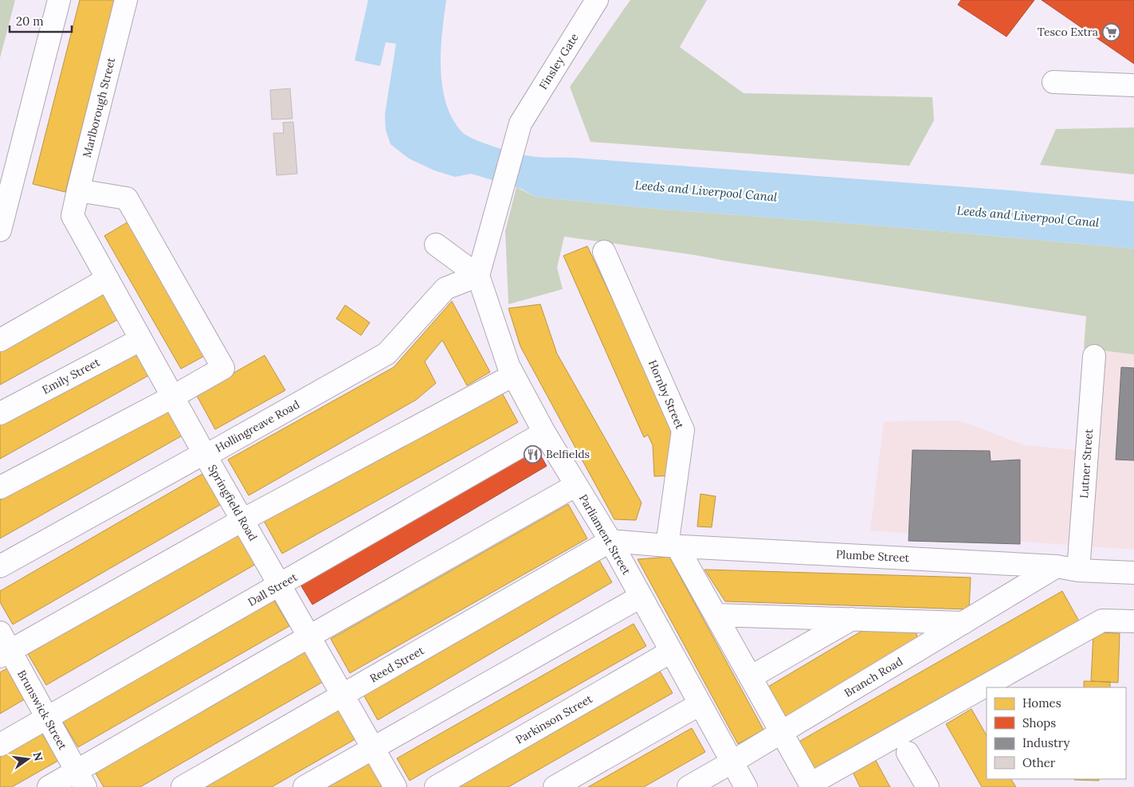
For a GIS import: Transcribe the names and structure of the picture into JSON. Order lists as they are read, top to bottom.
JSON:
{
  "streets": {
    "street": [
      "Finsley Gate",
      "Marlborough Street",
      "Emily Street",
      "Hornby Street",
      "Hollingreave Road",
      "Lutner Street",
      "Springfield Road",
      "Parliament Street",
      "Plumbe Street",
      "Dall Street",
      "Reed Street",
      "Branch Road",
      "Brunswick Street",
      "Parkinson Street"
    ]
  },
  "crossings": [
    ["Finsley Gate", "Hollingreave Road"],
    ["Finsley Gate", "Parliament Street"],
    ["Marlborough Street", "Springfield Road"],
    ["Emily Street", "Springfield Road"],
    ["Hornby Street", "Plumbe Street"],
    ["Hollingreave Road", "Springfield Road"],
    ["Hollingreave Road", "Parliament Street"],
    ["Lutner Street", "Plumbe Street"],
    ["Springfield Road", "Dall Street"],
    ["Springfield Road", "Reed Street"],
    ["Parliament Street", "Plumbe Street"],
    ["Parliament Street", "Dall Street"],
    ["Parliament Street", "Reed Street"],
    ["Parliament Street", "Branch Road"],
    ["Parliament Street", "Parkinson Street"],
    ["Plumbe Street", "Reed Street"],
    ["Plumbe Street", "Branch Road"],
    ["Dall Street", "Brunswick Street"]
  ],
  "water": ["Leeds and Liverpool Canal"],
  "places": {
    "supermarket": ["Tesco Extra"],
    "restaurant": ["Belfields"]
  },
  "legend": [
    "Homes",
    "Shops",
    "Industry",
    "Other"
  ],
  "scale_bar": "20 m",
  "north": "right"
}
